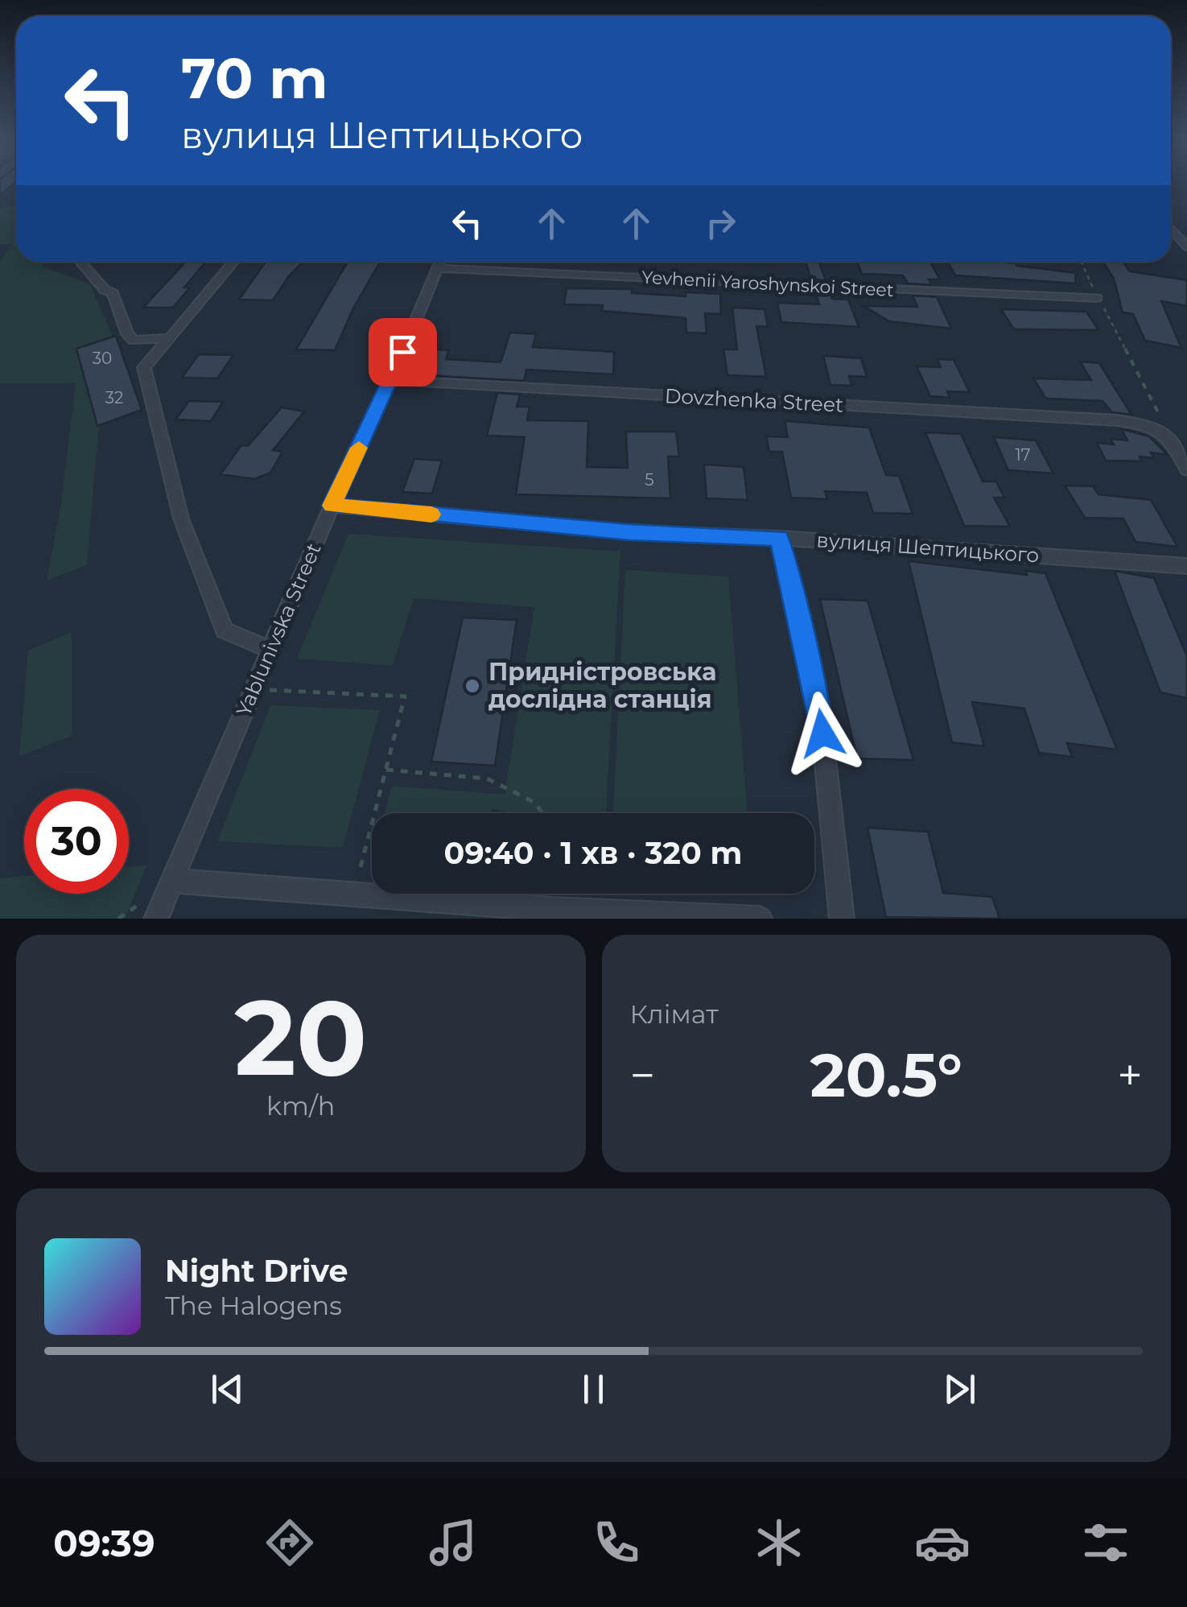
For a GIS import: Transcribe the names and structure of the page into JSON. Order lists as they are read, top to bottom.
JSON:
{
  "streets": {
    "street": [
      "Yevhenii Yaroshynskoi Street",
      "Dovzhenka Street",
      "вулиця Шептицького",
      "Yablunivska Street"
    ]
  },
  "crossings": [
    ["Dovzhenka Street", "Yablunivska Street"],
    ["вулиця Шептицького", "Yablunivska Street"]
  ],
  "places": ["Придністровська дослідна станція"],
  "house_numbers": [
    "30",
    "32",
    "17",
    "5"
  ],
  "page": {
    "turn": ["70 m", "вулиця Шептицького"],
    "limit": "30",
    "trip": "09:40 · 1 хв · 320 m",
    "tile": [
      ["20", "km/h"],
      "Клімат"
    ],
    "heat": ["−", "20.5°", "+"],
    "song": ["Night Drive", "The Halogens"],
    "tabs": "09:39"
  }
}
